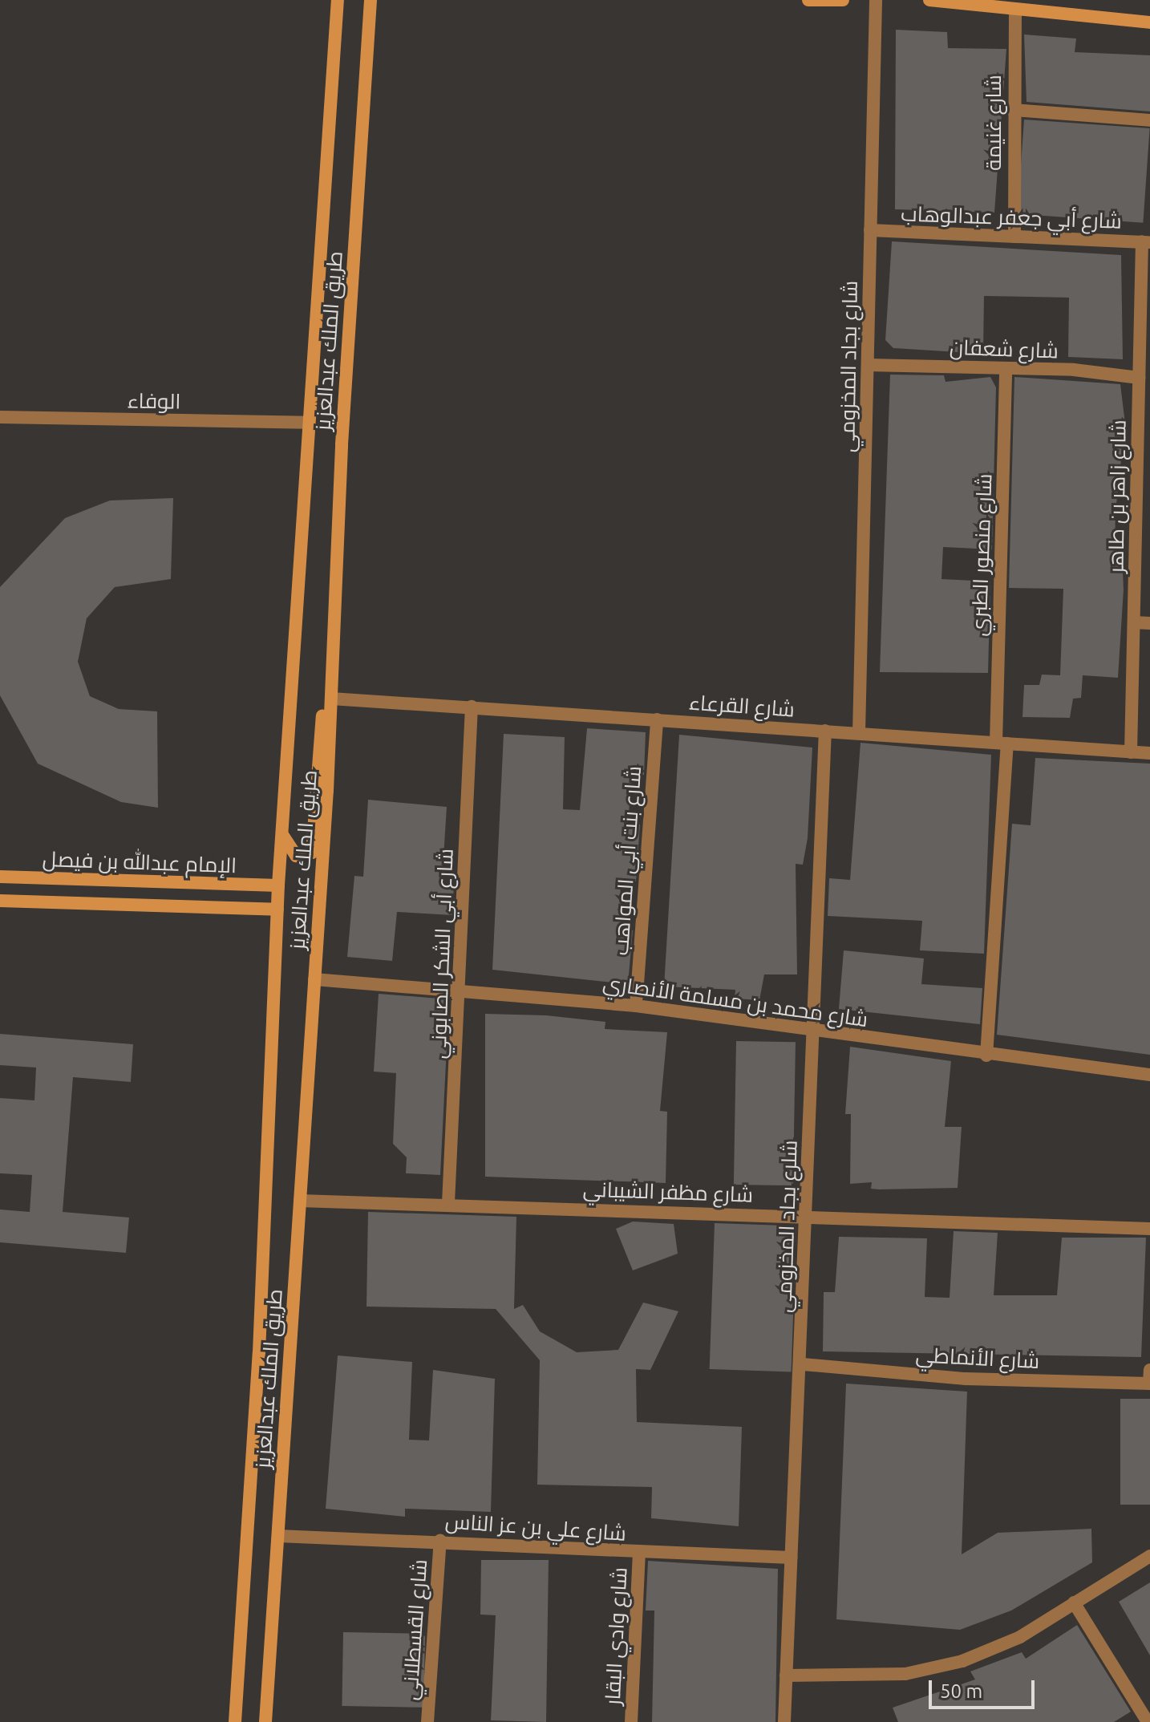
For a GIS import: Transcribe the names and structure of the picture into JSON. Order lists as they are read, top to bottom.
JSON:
{
  "streets": {
    "main road": ["طريق الملك عبدالعزيز", "الإمام عبدالله بن فيصل"],
    "street": [
      "شارع غنيمة",
      "شارع أبي جعفر عبدالوهاب",
      "شارع شعفان",
      "شارع بجاد المخزومي",
      "الوفاء",
      "شارع زاهر بن طاهر",
      "شارع منصور الطبري",
      "شارع القرعاء",
      "شارع بنت أبي المواهب",
      "شارع أبي الشكر الصابوني",
      "شارع محمد بن مسلمة الأنصاري",
      "شارع مظفر الشيباني",
      "شلرع بجاد المخزومي",
      "شارع الأنماطي",
      "شارع علي بن عز الناس",
      "شارع القسطلاني",
      "شارع وادي البقار"
    ]
  },
  "crossings": [
    ["شارع غنيمة", "شارع أبي جعفر عبدالوهاب"],
    ["شارع أبي جعفر عبدالوهاب", "شارع بجاد المخزومي"],
    ["شارع أبي جعفر عبدالوهاب", "شارع زاهر بن طاهر"],
    ["طريق الملك عبدالعزيز", "الوفاء"],
    ["طريق الملك عبدالعزيز", "شارع القرعاء"],
    ["طريق الملك عبدالعزيز", "الإمام عبدالله بن فيصل"],
    ["طريق الملك عبدالعزيز", "شارع محمد بن مسلمة الأنصاري"],
    ["طريق الملك عبدالعزيز", "شارع مظفر الشيباني"],
    ["طريق الملك عبدالعزيز", "شارع علي بن عز الناس"],
    ["شارع شعفان", "شارع بجاد المخزومي"],
    ["شارع شعفان", "شارع زاهر بن طاهر"],
    ["شارع شعفان", "شارع منصور الطبري"],
    ["شارع بجاد المخزومي", "شارع القرعاء"],
    ["شارع زاهر بن طاهر", "شارع القرعاء"],
    ["شارع منصور الطبري", "شارع القرعاء"],
    ["شارع منصور الطبري", "شارع محمد بن مسلمة الأنصاري"],
    ["شارع القرعاء", "شارع بنت أبي المواهب"],
    ["شارع القرعاء", "شارع أبي الشكر الصابوني"],
    ["شارع القرعاء", "شلرع بجاد المخزومي"],
    ["شارع بنت أبي المواهب", "شارع محمد بن مسلمة الأنصاري"],
    ["شارع أبي الشكر الصابوني", "شارع محمد بن مسلمة الأنصاري"],
    ["شارع أبي الشكر الصابوني", "شارع مظفر الشيباني"],
    ["شارع محمد بن مسلمة الأنصاري", "شلرع بجاد المخزومي"],
    ["شارع مظفر الشيباني", "شلرع بجاد المخزومي"],
    ["شلرع بجاد المخزومي", "شارع الأنماطي"],
    ["شلرع بجاد المخزومي", "شارع علي بن عز الناس"],
    ["شارع علي بن عز الناس", "شارع القسطلاني"],
    ["شارع علي بن عز الناس", "شارع وادي البقار"]
  ],
  "scale_bar": "50 m"
}
